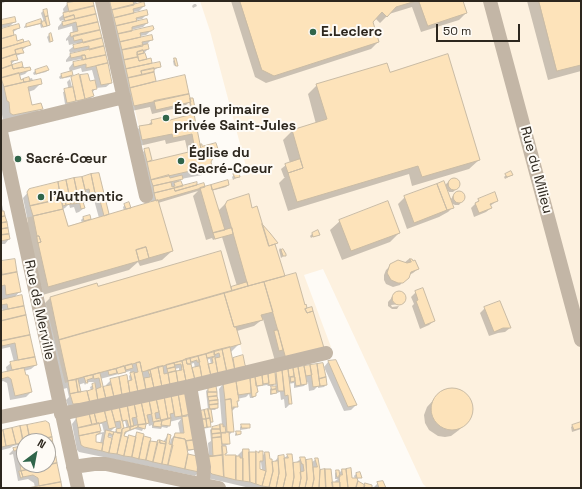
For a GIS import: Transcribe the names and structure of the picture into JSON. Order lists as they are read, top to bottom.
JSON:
{
  "streets": {
    "street": ["Rue du Milieu", "Rue de Merville"]
  },
  "places": [
    "E.Leclerc",
    "École primaire privée Saint-Jules",
    "Sacré-Cœur",
    "Église du Sacré-Coeur",
    "l’Authentic"
  ],
  "scale_bar": "50 m",
  "north": "top right"
}
